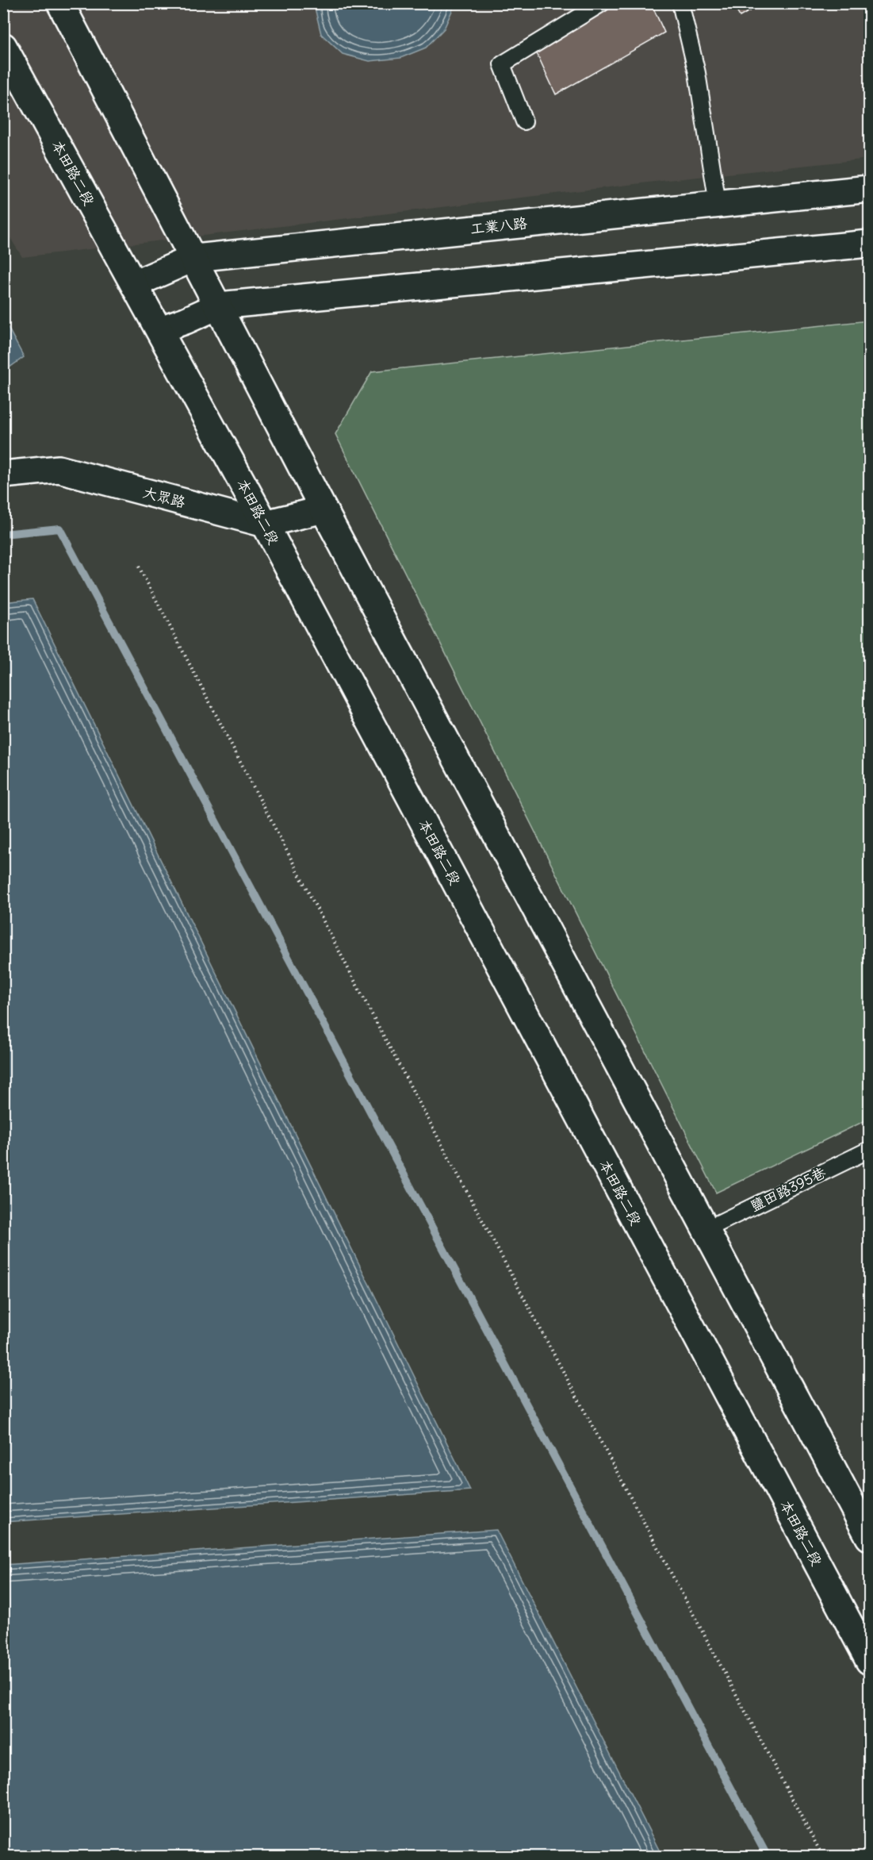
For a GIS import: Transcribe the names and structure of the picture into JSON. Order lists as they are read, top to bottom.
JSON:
{
  "streets": {
    "street": ["本田路二段", "工業八路", "大眾路"],
    "lane": ["鹽田路395巷"]
  },
  "crossings": [
    ["本田路二段", "工業八路"],
    ["本田路二段", "大眾路"]
  ]
}
